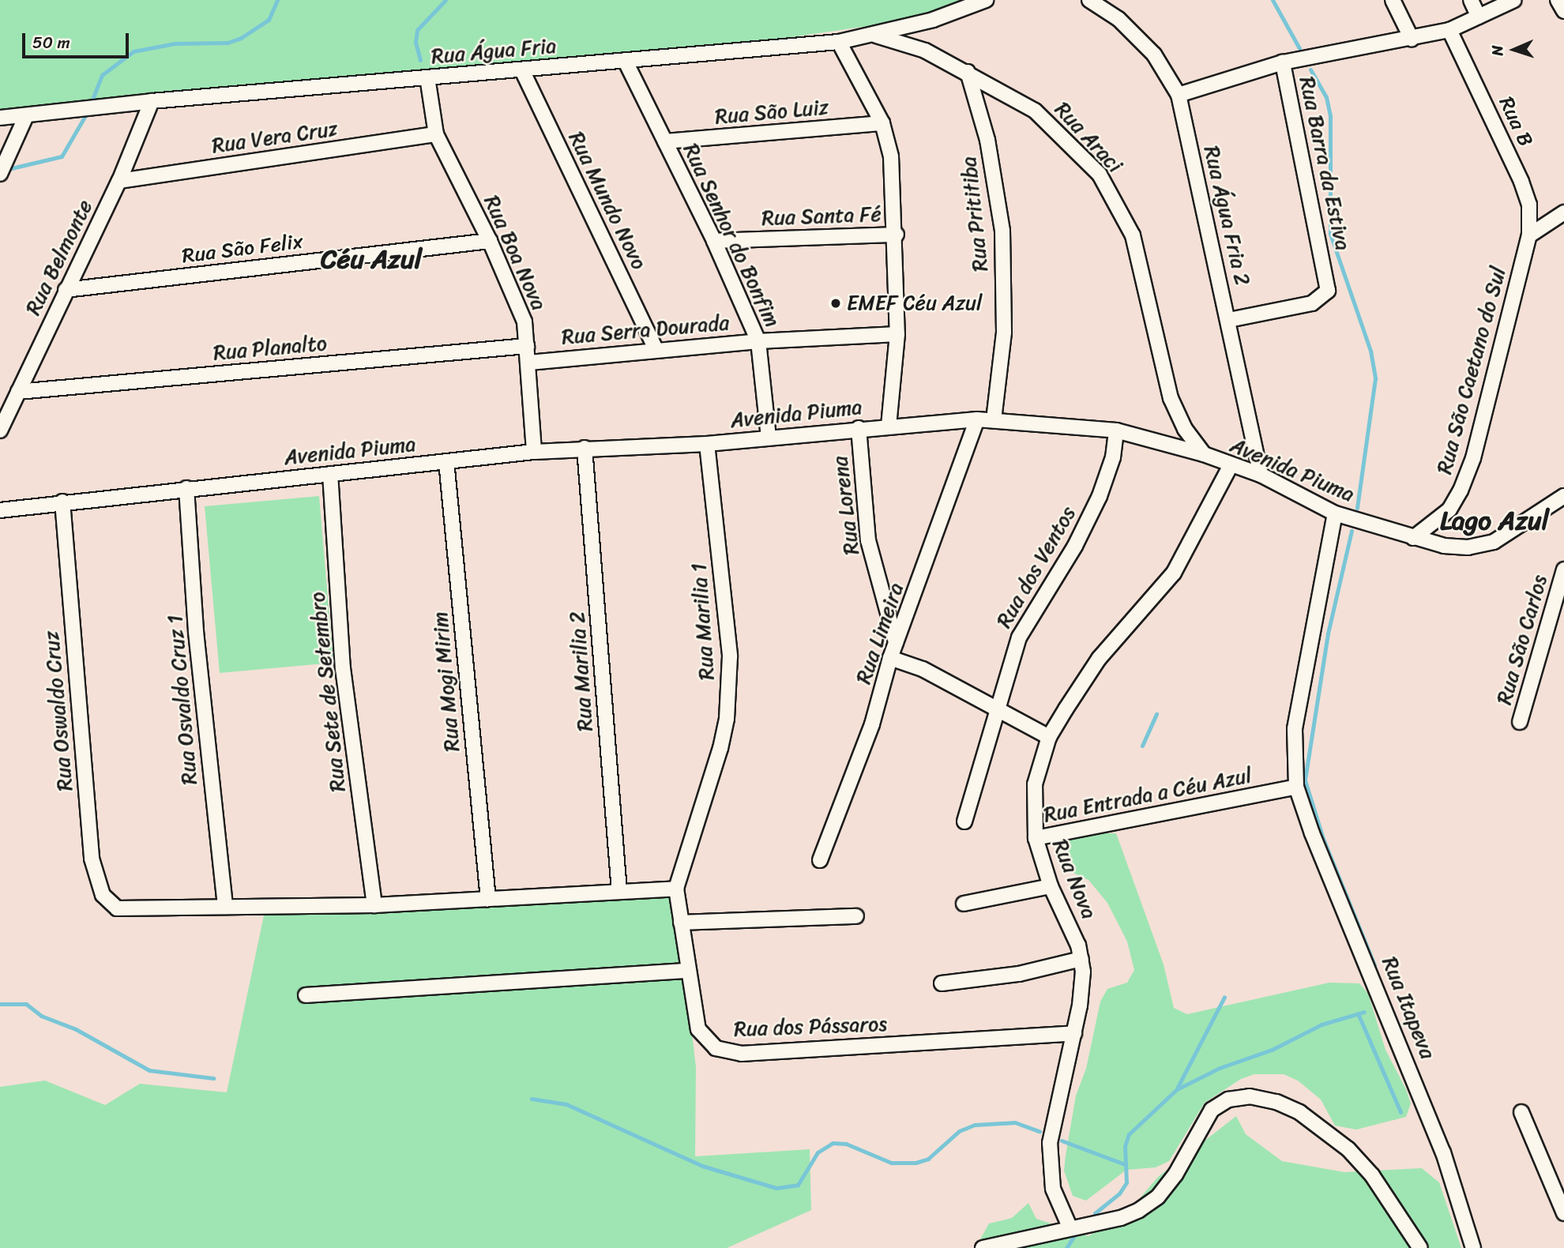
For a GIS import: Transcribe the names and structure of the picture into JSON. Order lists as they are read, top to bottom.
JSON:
{
  "streets": {
    "street": [
      "Rua Água Fria",
      "Rua São Luiz",
      "Rua B",
      "Rua Vera Cruz",
      "Rua Araci",
      "Rua Barra da Estiva",
      "Rua Mundo Novo",
      "Rua Prititiba",
      "Rua Água Fria 2",
      "Rua Santa Fé",
      "Rua Senhor do Bonfim",
      "Rua São Felix",
      "Rua Boa Nova",
      "Rua Belmonte",
      "Rua Serra Dourada",
      "Rua Planalto",
      "Rua São Caetano do Sul",
      "Avenida Piuma",
      "Rua Lorena",
      "Rua dos Ventos",
      "Rua Marilia 1",
      "Rua Limeira",
      "Rua São Carlos",
      "Rua Marilia 2",
      "Rua Mogi Mirim",
      "Rua Sete de Setembro",
      "Rua Osvaldo Cruz 1",
      "Rua Oswaldo Cruz",
      "Rua Entrada a Céu Azul",
      "Rua Nova",
      "Rua Itapeva",
      "Rua dos Pássaros"
    ]
  },
  "crossings": [
    ["Rua Água Fria", "Rua Araci"],
    ["Rua Água Fria", "Rua Mundo Novo"],
    ["Rua Água Fria", "Rua Senhor do Bonfim"],
    ["Rua Água Fria", "Rua Boa Nova"],
    ["Rua Água Fria", "Rua Belmonte"],
    ["Rua São Luiz", "Rua Senhor do Bonfim"],
    ["Rua B", "Rua São Caetano do Sul"],
    ["Rua Vera Cruz", "Rua Boa Nova"],
    ["Rua Vera Cruz", "Rua Belmonte"],
    ["Rua Araci", "Rua Prititiba"],
    ["Rua Araci", "Avenida Piuma"],
    ["Rua Barra da Estiva", "Rua Água Fria 2"],
    ["Rua Mundo Novo", "Rua Serra Dourada"],
    ["Rua Prititiba", "Avenida Piuma"],
    ["Rua Água Fria 2", "Avenida Piuma"],
    ["Rua Santa Fé", "Rua Senhor do Bonfim"],
    ["Rua Senhor do Bonfim", "Rua Serra Dourada"],
    ["Rua Senhor do Bonfim", "Avenida Piuma"],
    ["Rua São Felix", "Rua Boa Nova"],
    ["Rua São Felix", "Rua Belmonte"],
    ["Rua Boa Nova", "Rua Serra Dourada"],
    ["Rua Boa Nova", "Rua Planalto"],
    ["Rua Boa Nova", "Avenida Piuma"],
    ["Rua Belmonte", "Rua Planalto"],
    ["Rua São Caetano do Sul", "Avenida Piuma"],
    ["Avenida Piuma", "Rua Lorena"],
    ["Avenida Piuma", "Rua dos Ventos"],
    ["Avenida Piuma", "Rua Marilia 1"],
    ["Avenida Piuma", "Rua Limeira"],
    ["Avenida Piuma", "Rua Marilia 2"],
    ["Avenida Piuma", "Rua Mogi Mirim"],
    ["Avenida Piuma", "Rua Sete de Setembro"],
    ["Avenida Piuma", "Rua Osvaldo Cruz 1"],
    ["Avenida Piuma", "Rua Oswaldo Cruz"],
    ["Avenida Piuma", "Rua Nova"],
    ["Avenida Piuma", "Rua Itapeva"],
    ["Rua Lorena", "Rua Limeira"],
    ["Rua Marilia 1", "Rua dos Pássaros"],
    ["Rua Osvaldo Cruz 1", "Rua Oswaldo Cruz"],
    ["Rua Entrada a Céu Azul", "Rua Nova"],
    ["Rua Entrada a Céu Azul", "Rua Itapeva"],
    ["Rua Nova", "Rua dos Pássaros"]
  ],
  "districts": ["Céu Azul", "Lago Azul"],
  "places": ["EMEF Céu Azul"],
  "scale_bar": "50 m",
  "north": "left"
}
